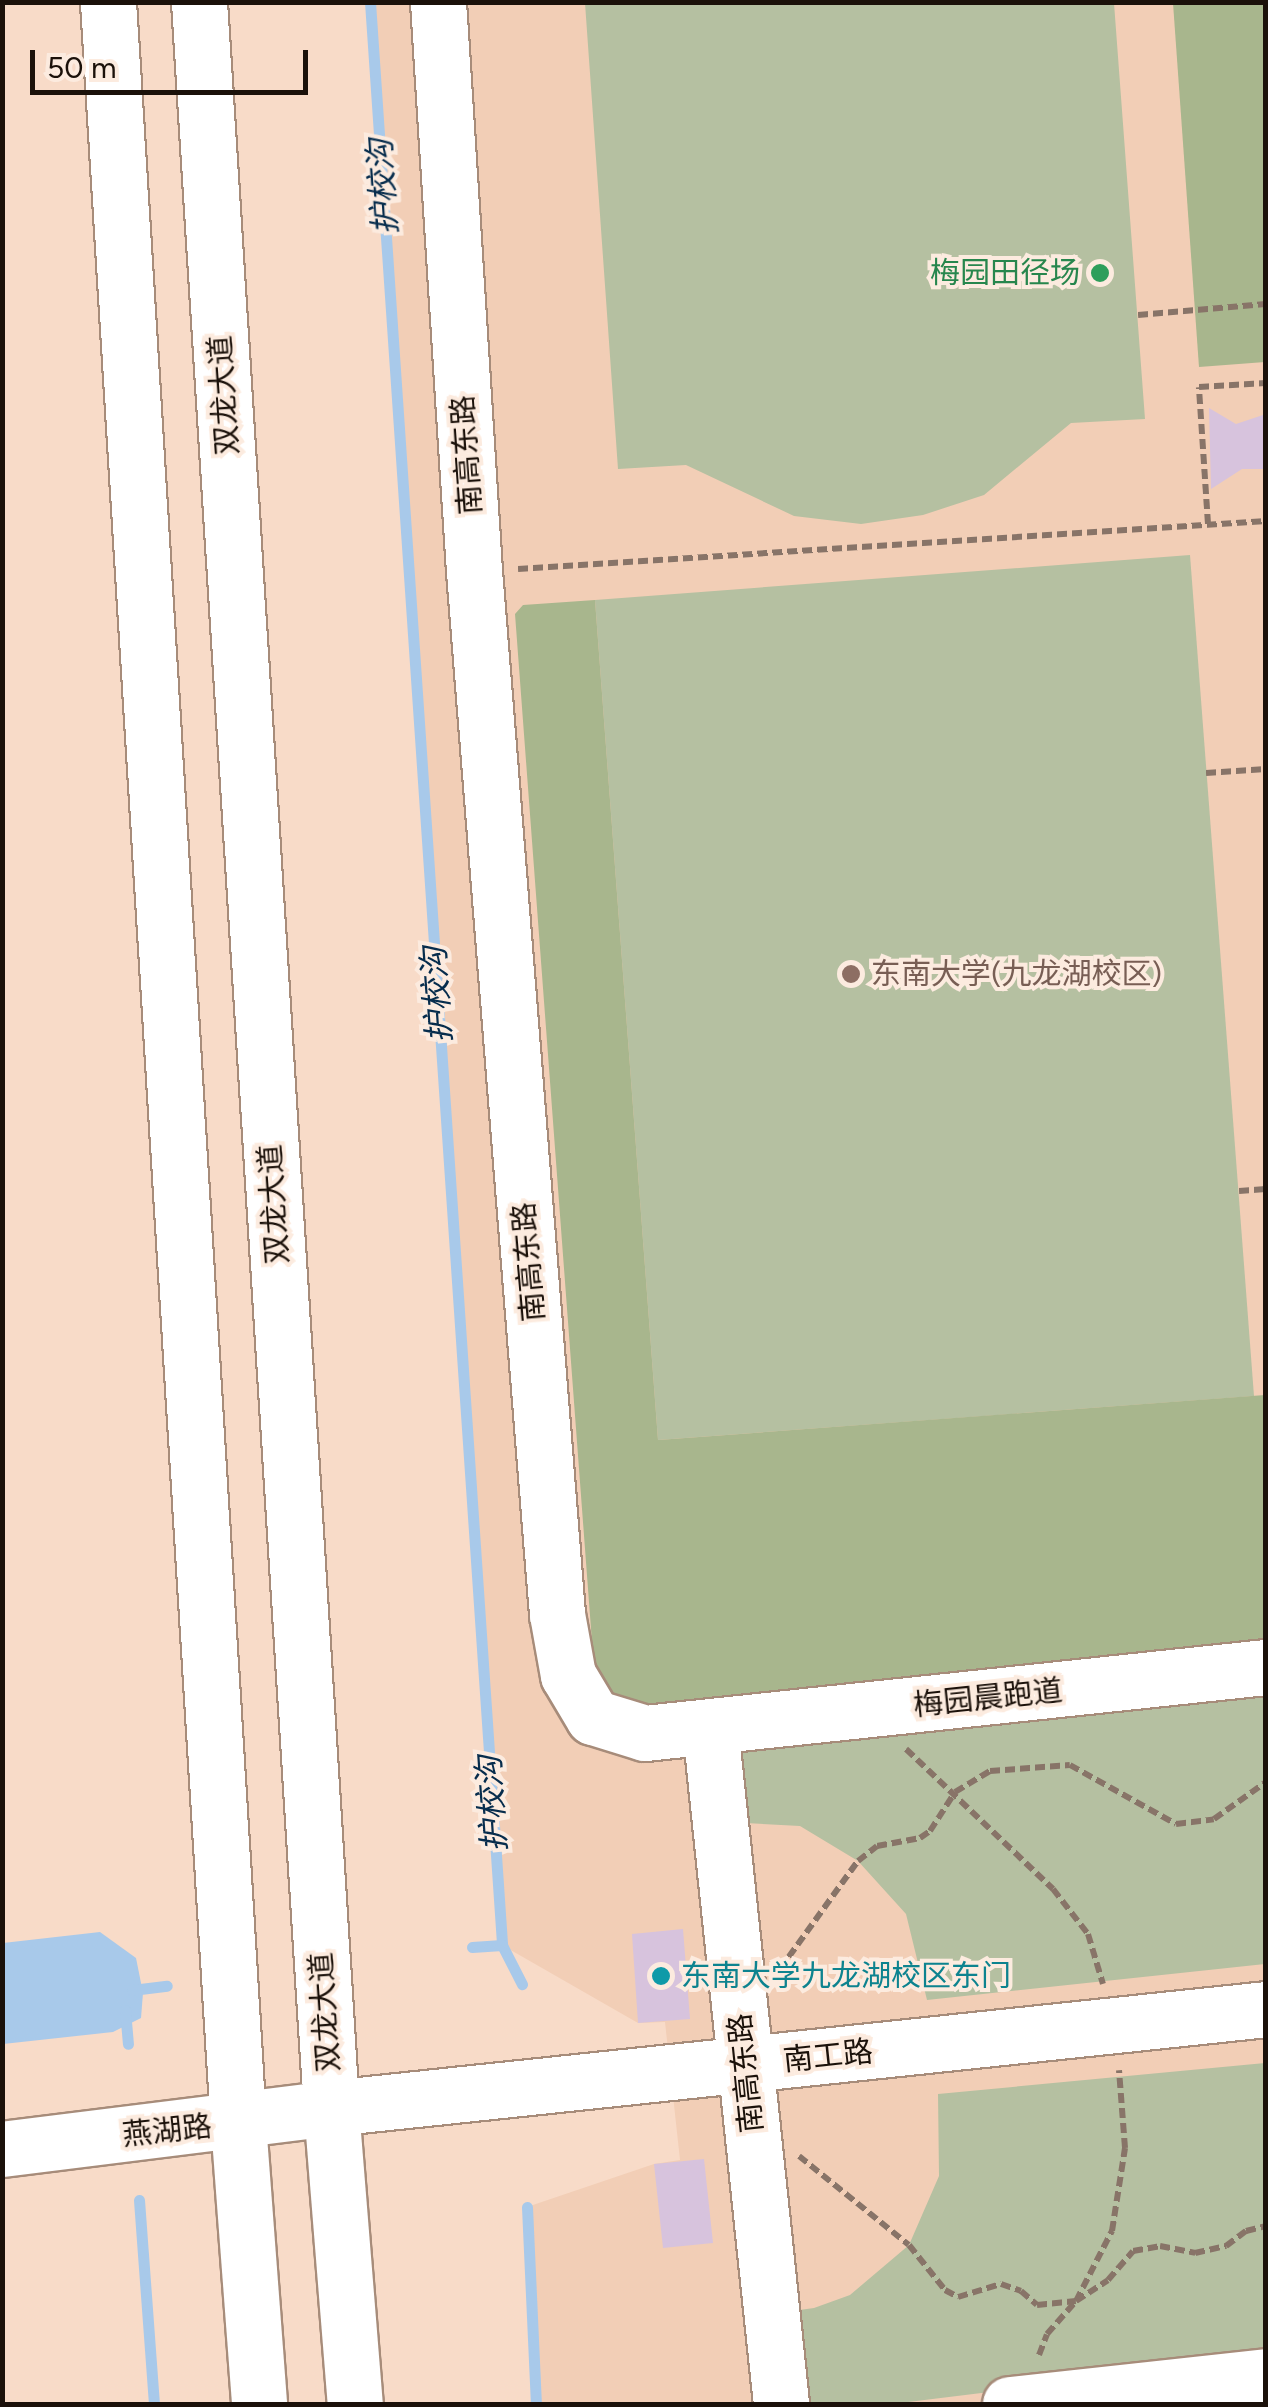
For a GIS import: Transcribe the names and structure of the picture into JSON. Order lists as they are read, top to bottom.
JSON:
{
  "streets": {
    "main road": [
      "双龙大道",
      "南高东路",
      "梅园晨跑道",
      "南工路",
      "燕湖路"
    ]
  },
  "crossings": [
    ["双龙大道", "南工路"],
    ["双龙大道", "燕湖路"],
    ["南高东路", "梅园晨跑道"],
    ["南高东路", "南工路"],
    ["南工路", "燕湖路"]
  ],
  "water": ["护校沟"],
  "places": ["梅园田径场", "东南大学(九龙湖校区)", "东南大学九龙湖校区东门"],
  "scale_bar": "50 m"
}
